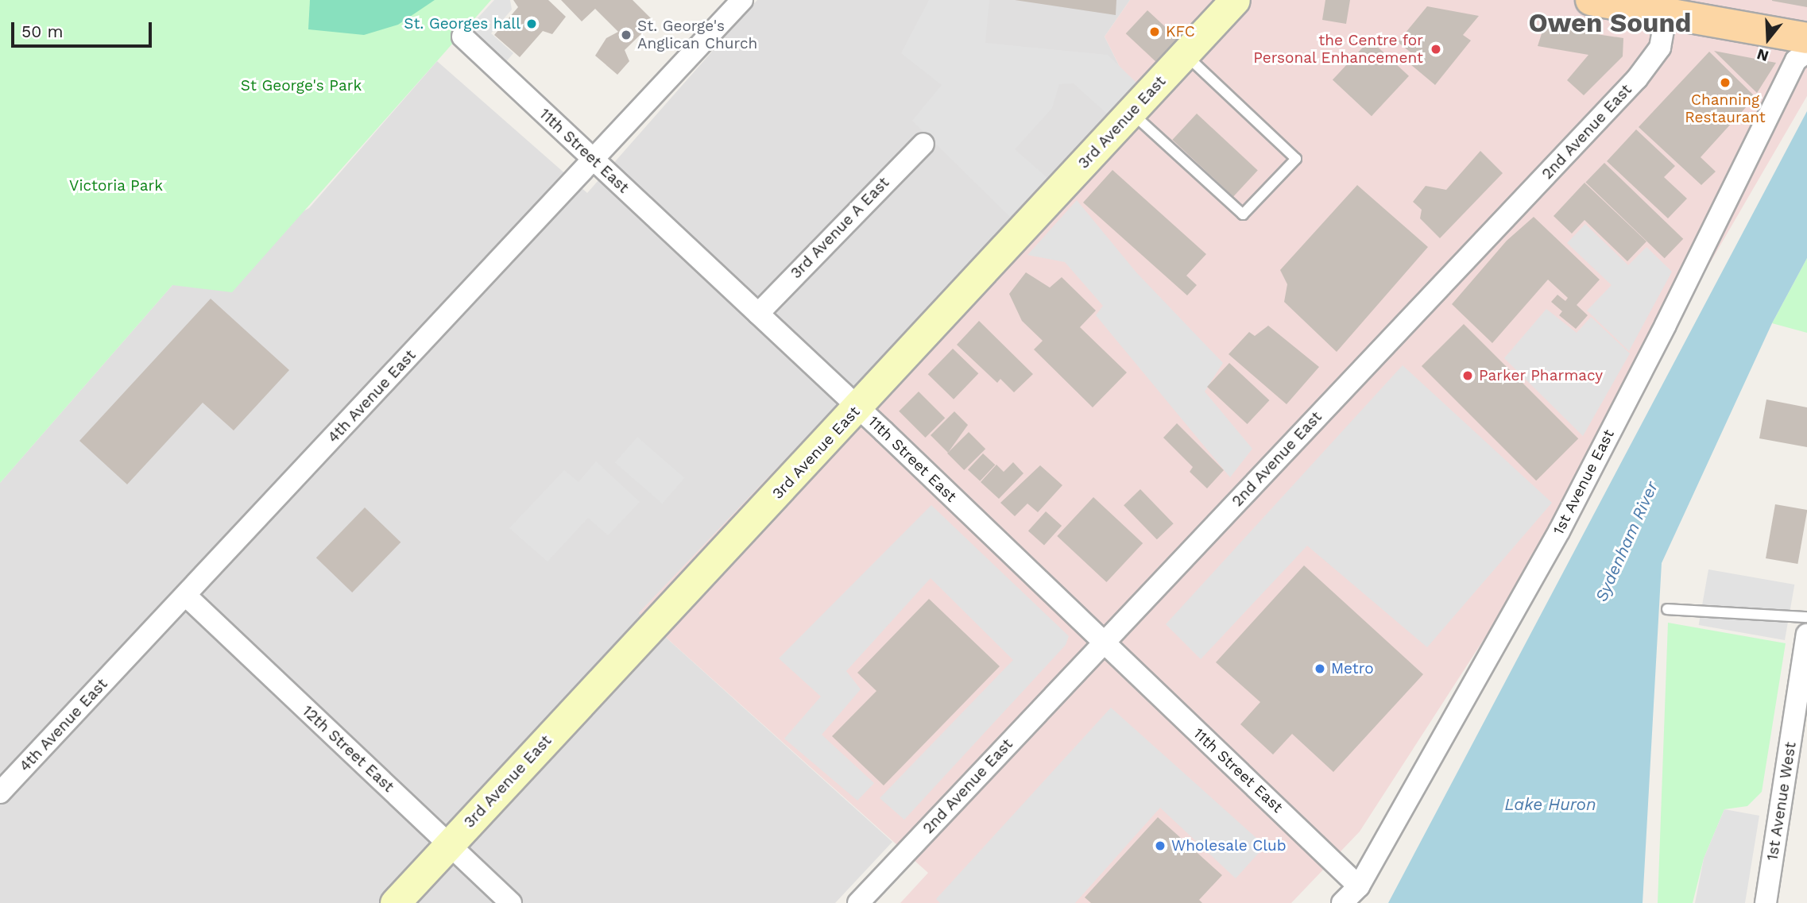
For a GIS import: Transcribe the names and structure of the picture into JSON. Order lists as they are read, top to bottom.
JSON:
{
  "streets": {
    "main road": ["3rd Avenue East"],
    "street": [
      "2nd Avenue East",
      "11th Street East",
      "3rd Avenue A East",
      "4th Avenue East",
      "1st Avenue East",
      "12th Street East",
      "1st Avenue West"
    ]
  },
  "crossings": [
    ["3rd Avenue East", "11th Street East"],
    ["3rd Avenue East", "12th Street East"],
    ["2nd Avenue East", "11th Street East"],
    ["11th Street East", "3rd Avenue A East"],
    ["11th Street East", "4th Avenue East"],
    ["11th Street East", "1st Avenue East"],
    ["4th Avenue East", "12th Street East"]
  ],
  "districts": ["Owen Sound"],
  "water": ["Sydenham River", "Lake Huron"],
  "parks": ["St George's Park", "Victoria Park"],
  "places": [
    "St. Georges hall",
    "KFC",
    "St. George's Anglican Church",
    "the Centre for Personal Enhancement",
    "Channing Restaurant",
    "Parker Pharmacy",
    "Metro",
    "Wholesale Club"
  ],
  "scale_bar": "50 m",
  "north": "bottom"
}
